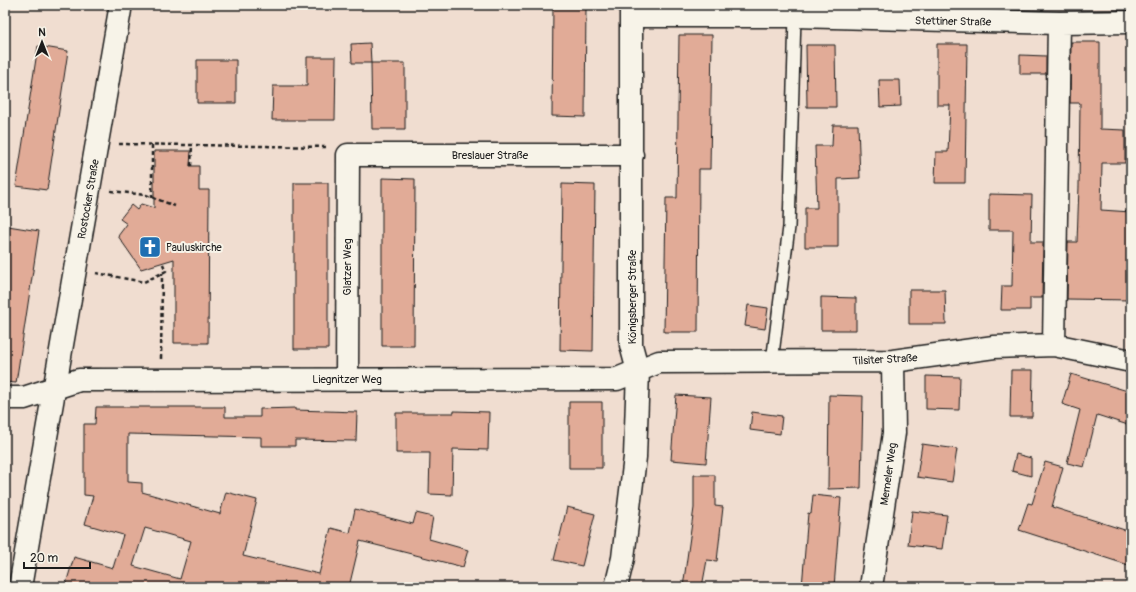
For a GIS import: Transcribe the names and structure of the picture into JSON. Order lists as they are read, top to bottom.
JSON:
{
  "streets": {
    "street": [
      "Stettiner Straße",
      "Breslauer Straße",
      "Rostocker Straße",
      "Glatzer Weg",
      "Königsberger Straße",
      "Tilsiter Straße",
      "Liegnitzer Weg",
      "Memeler Weg"
    ]
  },
  "crossings": [
    ["Stettiner Straße", "Königsberger Straße"],
    ["Breslauer Straße", "Glatzer Weg"],
    ["Breslauer Straße", "Königsberger Straße"],
    ["Rostocker Straße", "Liegnitzer Weg"],
    ["Glatzer Weg", "Liegnitzer Weg"],
    ["Königsberger Straße", "Tilsiter Straße"],
    ["Königsberger Straße", "Liegnitzer Weg"],
    ["Tilsiter Straße", "Liegnitzer Weg"],
    ["Tilsiter Straße", "Memeler Weg"]
  ],
  "places": {
    "church": ["Pauluskirche"]
  },
  "scale_bar": "20 m",
  "north": "top"
}
